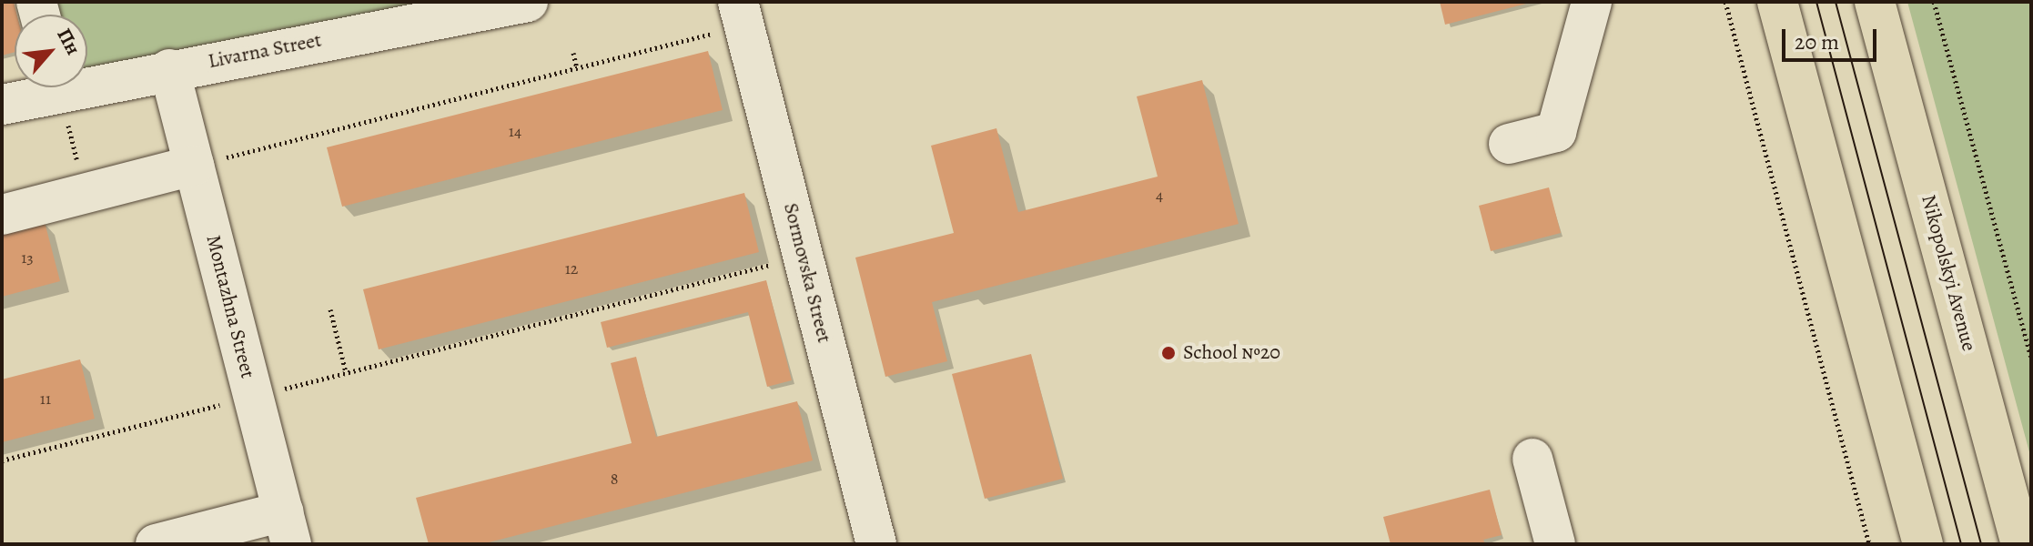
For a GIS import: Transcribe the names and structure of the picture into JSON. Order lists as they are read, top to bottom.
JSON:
{
  "streets": {
    "main road": ["Nikopolskyi Avenue"],
    "street": ["Livarna Street", "Sormovska Street", "Montazhna Street"]
  },
  "crossings": [
    ["Livarna Street", "Montazhna Street"]
  ],
  "places": ["School №20"],
  "house_numbers": [
    "14",
    "4",
    "13",
    "12",
    "11",
    "8"
  ],
  "scale_bar": "20 m",
  "north": "top right"
}
